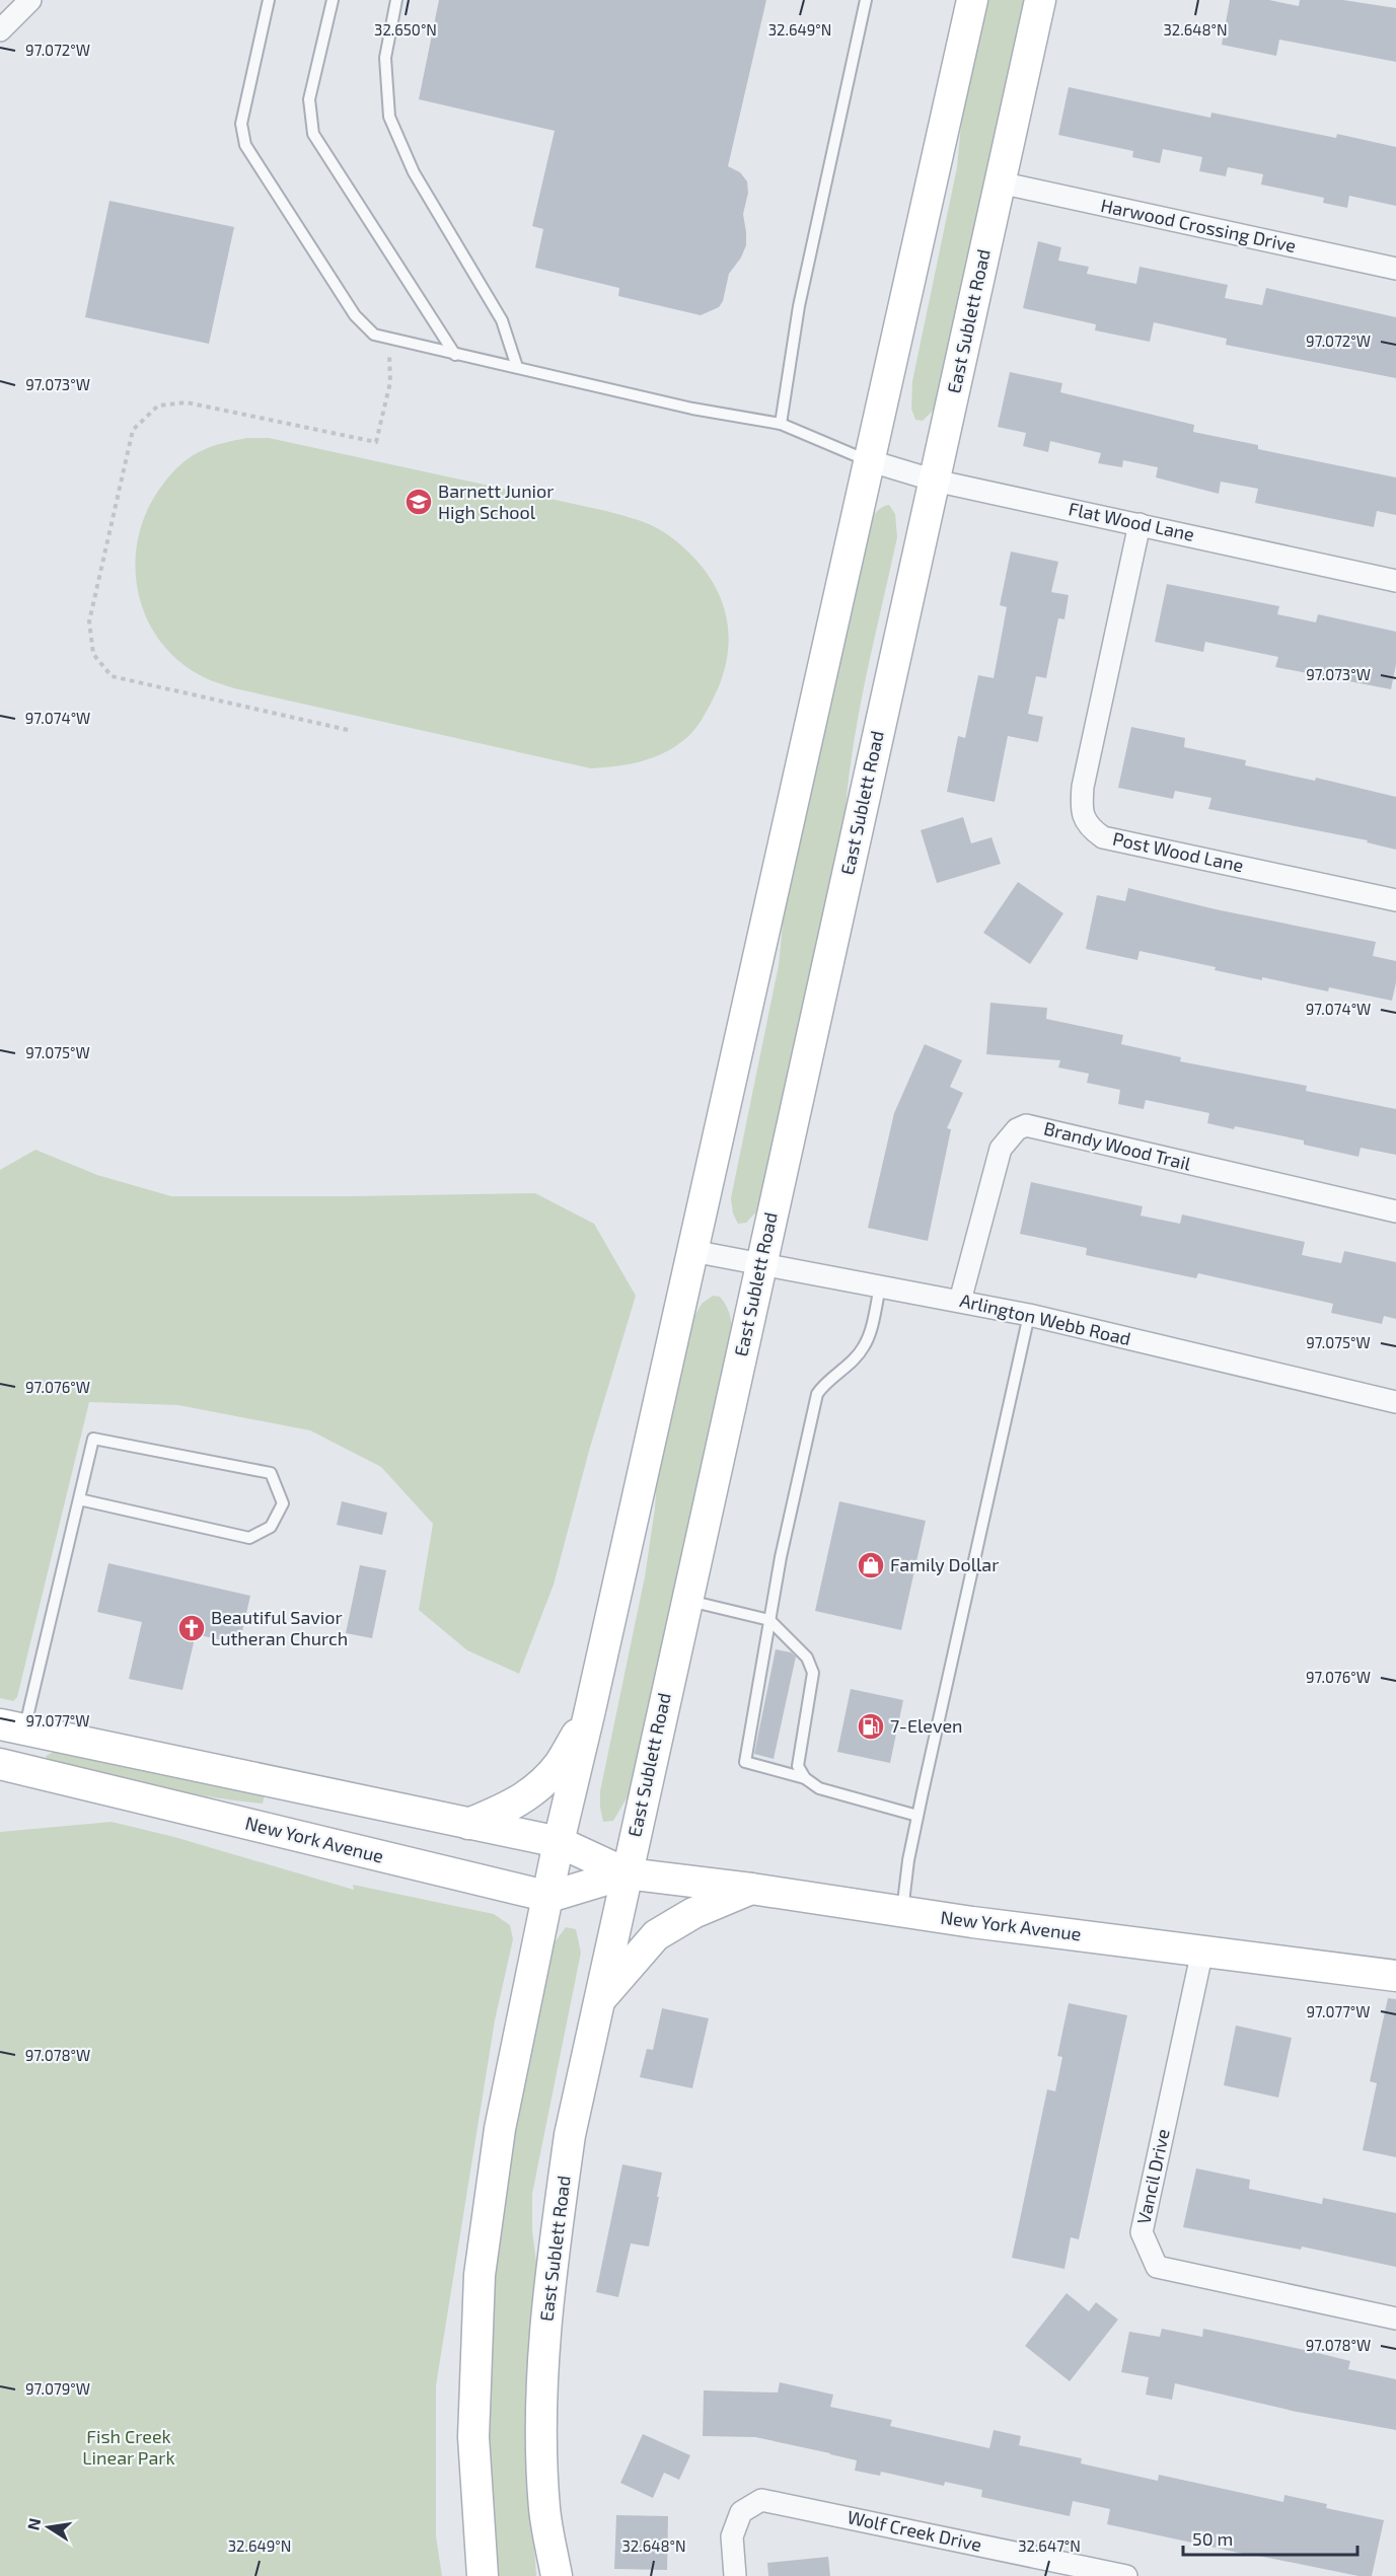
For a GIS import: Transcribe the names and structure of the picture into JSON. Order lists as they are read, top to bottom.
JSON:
{
  "streets": {
    "main road": ["East Sublett Road", "New York Avenue"],
    "street": [
      "Harwood Crossing Drive",
      "Flat Wood Lane",
      "Post Wood Lane",
      "Brandy Wood Trail",
      "Arlington Webb Road",
      "Vancil Drive",
      "Wolf Creek Drive"
    ]
  },
  "crossings": [
    ["Harwood Crossing Drive", "East Sublett Road"],
    ["East Sublett Road", "Flat Wood Lane"],
    ["East Sublett Road", "Arlington Webb Road"],
    ["East Sublett Road", "New York Avenue"],
    ["Flat Wood Lane", "Post Wood Lane"],
    ["Brandy Wood Trail", "Arlington Webb Road"],
    ["New York Avenue", "Vancil Drive"]
  ],
  "parks": ["Fish Creek Linear Park"],
  "places": {
    "school or university": ["Barnett Junior High School"],
    "shop": ["Family Dollar"],
    "church": ["Beautiful Savior Lutheran Church"],
    "fuel station": ["7-Eleven"]
  },
  "scale_bar": "50 m",
  "north": "left",
  "coordinates": [
    "32.650°N",
    "32.649°N",
    "32.648°N",
    "97.072°W",
    "97.073°W",
    "97.074°W",
    "97.075°W",
    "97.076°W",
    "97.077°W",
    "97.078°W",
    "97.079°W",
    "32.647°N"
  ]
}
